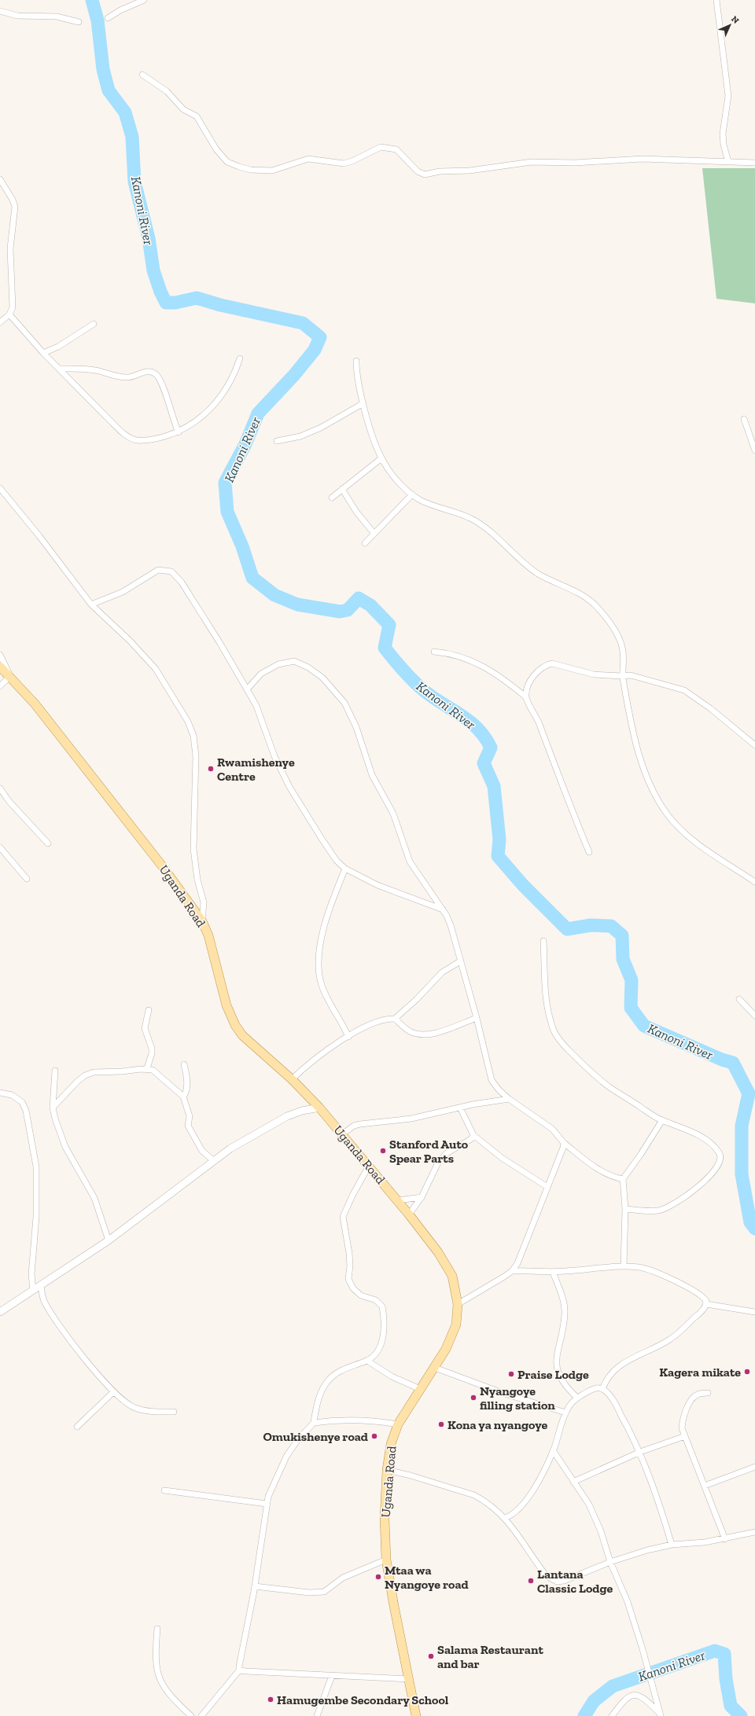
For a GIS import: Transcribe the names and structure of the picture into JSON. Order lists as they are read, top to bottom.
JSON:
{
  "streets": {
    "main road": ["Uganda Road"]
  },
  "water": ["Kanoni River"],
  "places": [
    "Rwamishenye Centre",
    "Stanford Auto Spear Parts",
    "Kagera mikate",
    "Praise Lodge",
    "Nyangoye filling station",
    "Kona ya nyangoye",
    "Omukishenye road",
    "Mtaa wa Nyangoye road",
    "Lantana Classic Lodge",
    "Salama Restaurant and bar",
    "Hamugembe Secondary School"
  ],
  "north": "top right"
}
